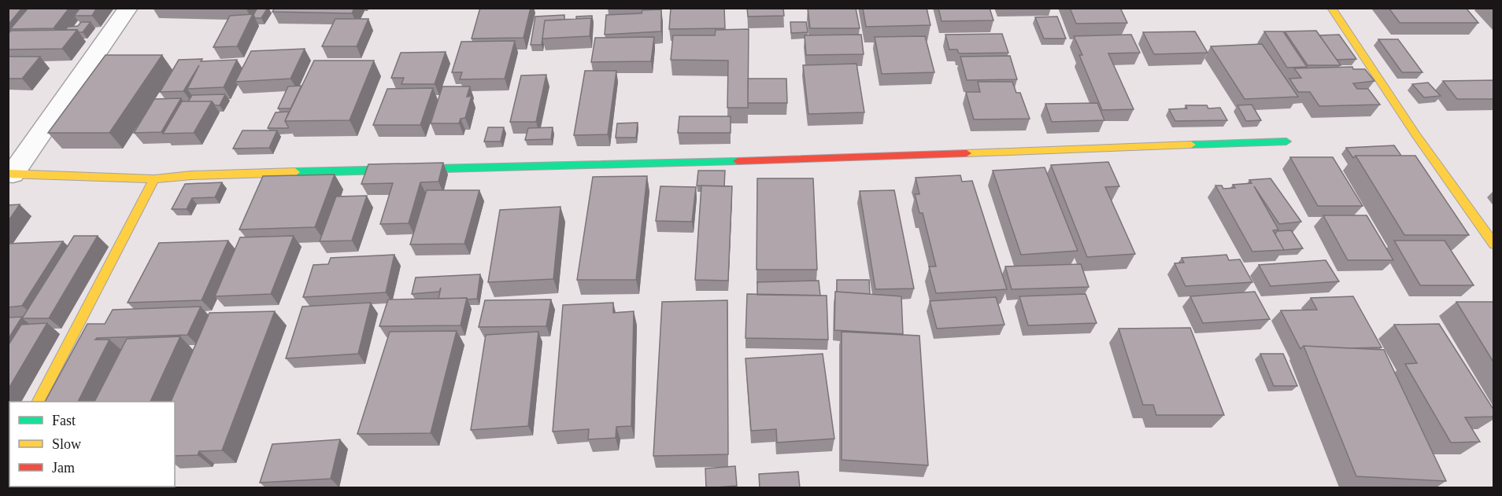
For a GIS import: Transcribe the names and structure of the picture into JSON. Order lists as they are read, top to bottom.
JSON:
{
  "legend": ["Fast", "Slow", "Jam"]
}
